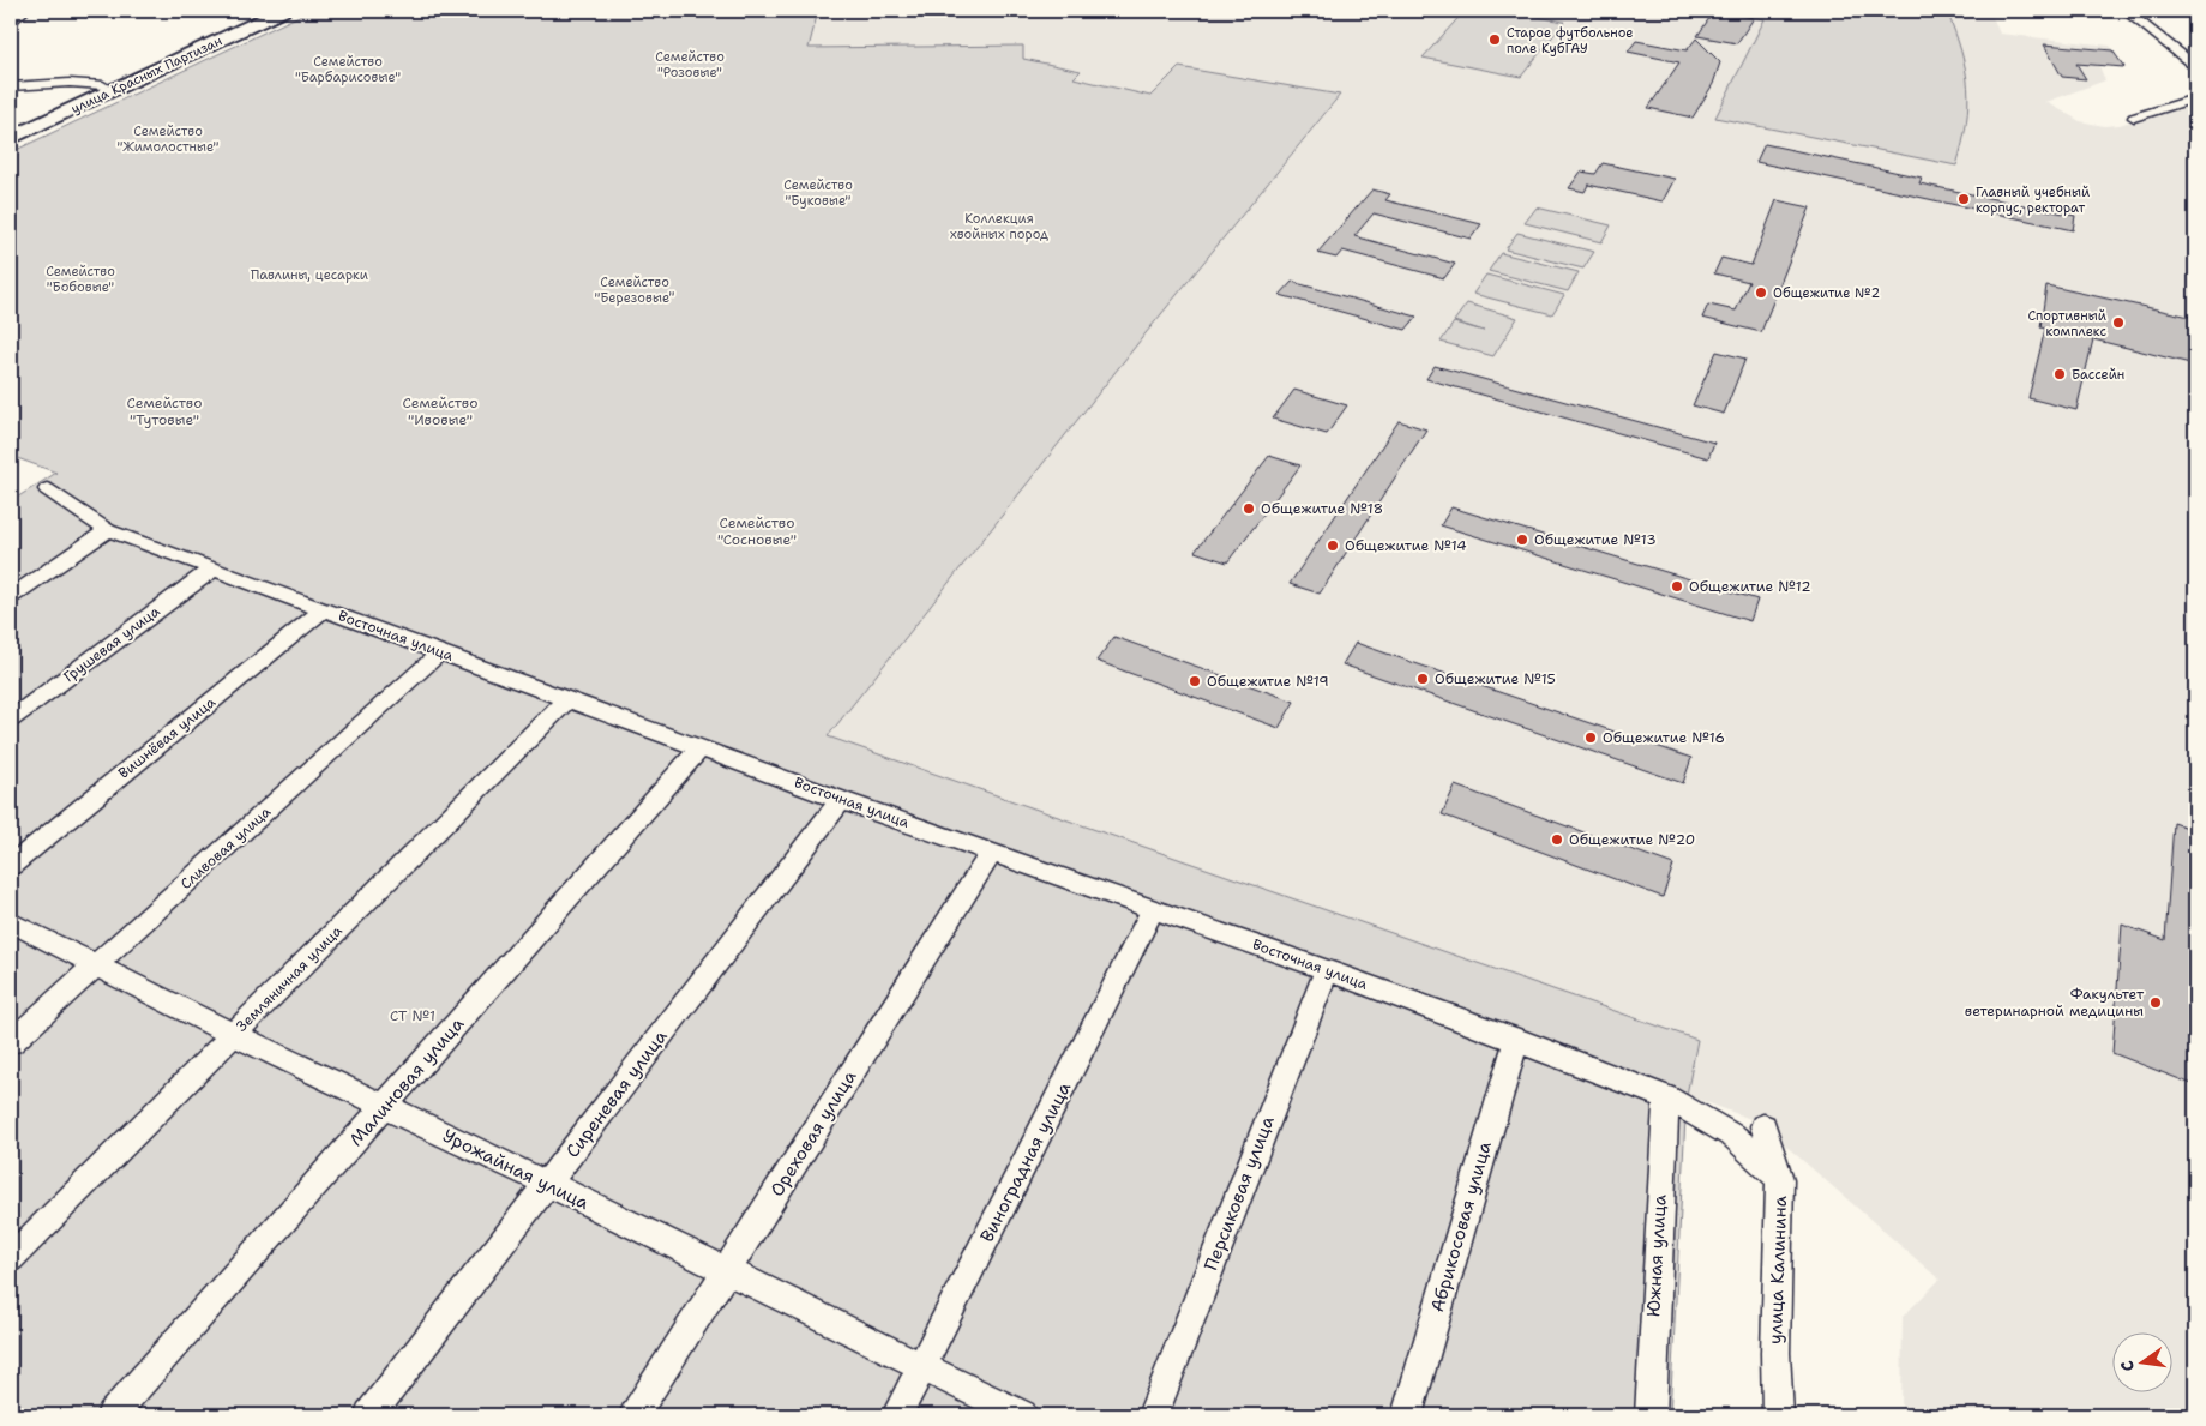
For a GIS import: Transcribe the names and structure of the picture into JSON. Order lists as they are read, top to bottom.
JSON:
{
  "streets": {
    "highway": ["улица Красных Партизан"],
    "street": [
      "Восточная улица",
      "Грушевая улица",
      "Вишнёвая улица",
      "Сливовая улица",
      "Земляничная улица",
      "Малиновая улица",
      "Сиреневая улица",
      "Ореховая улица",
      "Виноградная улица",
      "Урожайная улица",
      "Персиковая улица",
      "Абрикосовая улица",
      "Южная улица",
      "улица Калинина"
    ]
  },
  "crossings": [
    ["Восточная улица", "Грушевая улица"],
    ["Восточная улица", "Вишнёвая улица"],
    ["Восточная улица", "Сливовая улица"],
    ["Восточная улица", "Земляничная улица"],
    ["Восточная улица", "Малиновая улица"],
    ["Восточная улица", "Сиреневая улица"],
    ["Восточная улица", "Ореховая улица"],
    ["Восточная улица", "Виноградная улица"],
    ["Восточная улица", "Персиковая улица"],
    ["Восточная улица", "Абрикосовая улица"],
    ["Восточная улица", "Южная улица"],
    ["Восточная улица", "улица Калинина"],
    ["Сливовая улица", "Урожайная улица"],
    ["Земляничная улица", "Урожайная улица"],
    ["Малиновая улица", "Урожайная улица"],
    ["Сиреневая улица", "Урожайная улица"],
    ["Ореховая улица", "Урожайная улица"],
    ["Виноградная улица", "Урожайная улица"]
  ],
  "parks": [
    "Семейство \"Розовые\"",
    "Семейство \"Барбарисовые\"",
    "Семейство \"Жимолостные\"",
    "Семейство \"Буковые\"",
    "Коллекция хвойных пород",
    "Семейство \"Бобовые\"",
    "Павлины, цесарки",
    "Семейство \"Березовые\"",
    "Семейство \"Тутовые\"",
    "Семейство \"Ивовые\"",
    "Семейство \"Сосновые\"",
    "СТ №1"
  ],
  "places": [
    "Старое футбольное поле КубГАУ",
    "Главный учебный корпус, ректорат",
    "Общежитие №2",
    "Спортивный комплекс",
    "Бассейн",
    "Общежитие №18",
    "Общежитие №13",
    "Общежитие №14",
    "Общежитие №12",
    "Общежитие №15",
    "Общежитие №19",
    "Общежитие №16",
    "Общежитие №20",
    "Факультет ветеринарной медицины"
  ],
  "north": "left"
}
